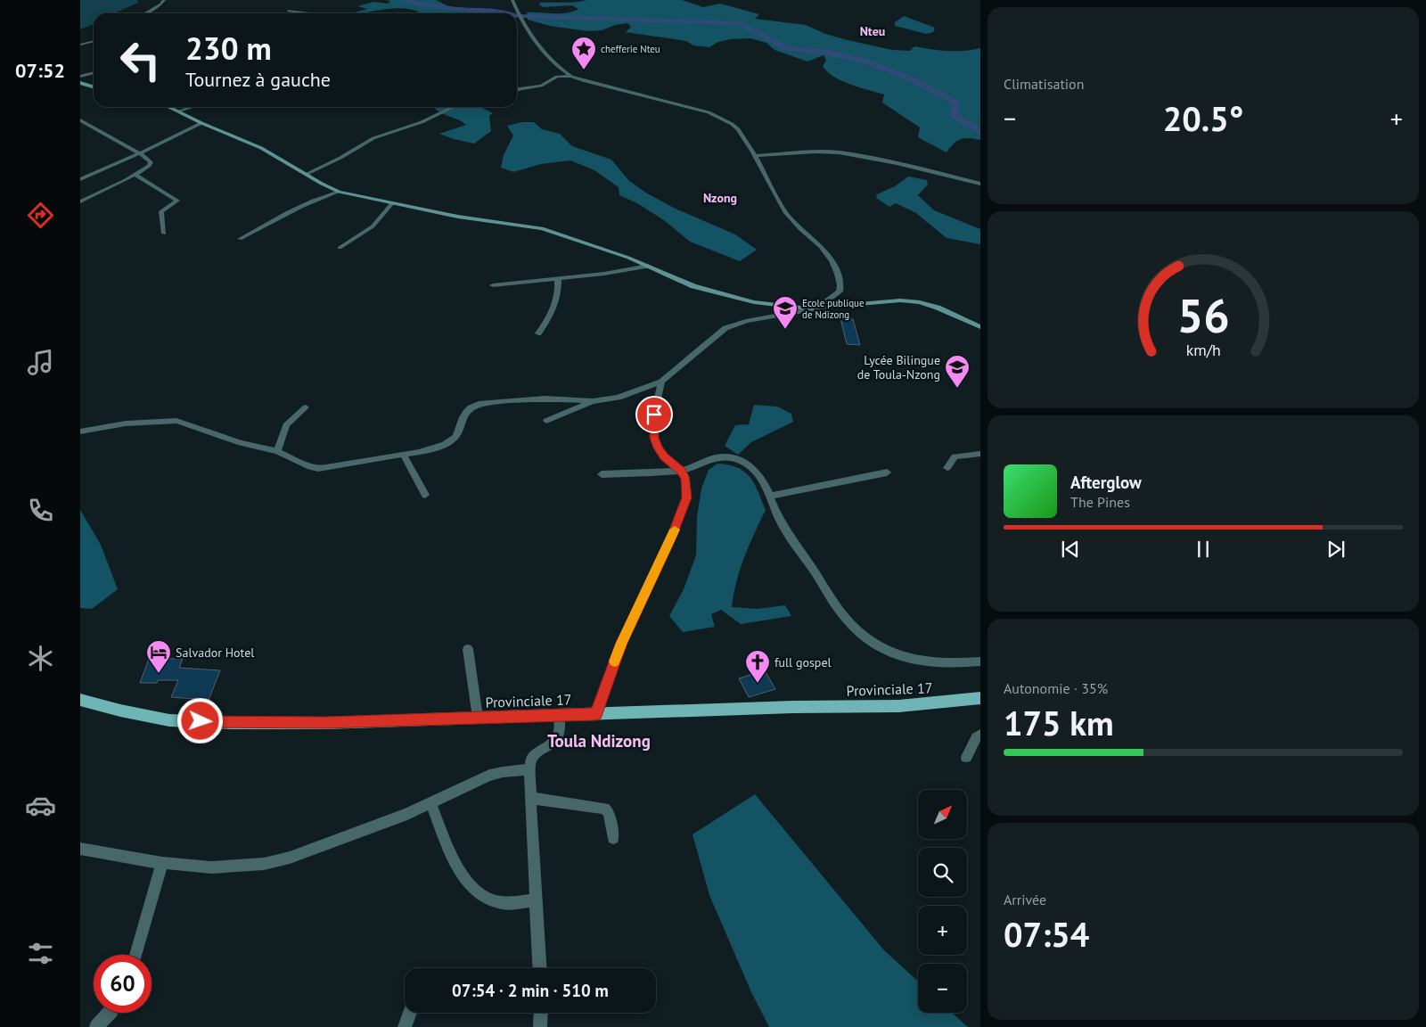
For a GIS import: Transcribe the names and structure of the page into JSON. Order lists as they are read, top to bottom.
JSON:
{
  "streets": {
    "main road": ["Provinciale 17"]
  },
  "districts": ["Nteu", "Nzong", "Toula Ndizong"],
  "places": {
    "place": ["chefferie Nteu"],
    "school or university": ["Ecole publique de Ndizong", "Lycée Bilingue de Toula-Nzong"],
    "hotel": ["Salvador Hotel"],
    "church": ["full gospel"]
  },
  "north": "top right",
  "page": {
    "tabs": "07:52",
    "tile": [
      "Climatisation",
      ["Autonomie · 35%", "175 km"],
      ["Arrivée", "07:54"]
    ],
    "turn": ["230 m", "Tournez à gauche"],
    "heat": ["−", "20.5°", "+"],
    "song": ["Afterglow", "The Pines"],
    "map_buttons": ["+", "−"],
    "limit": "60",
    "trip": "07:54 · 2 min · 510 m",
    "gauge": ["56", "km/h"]
  }
}
